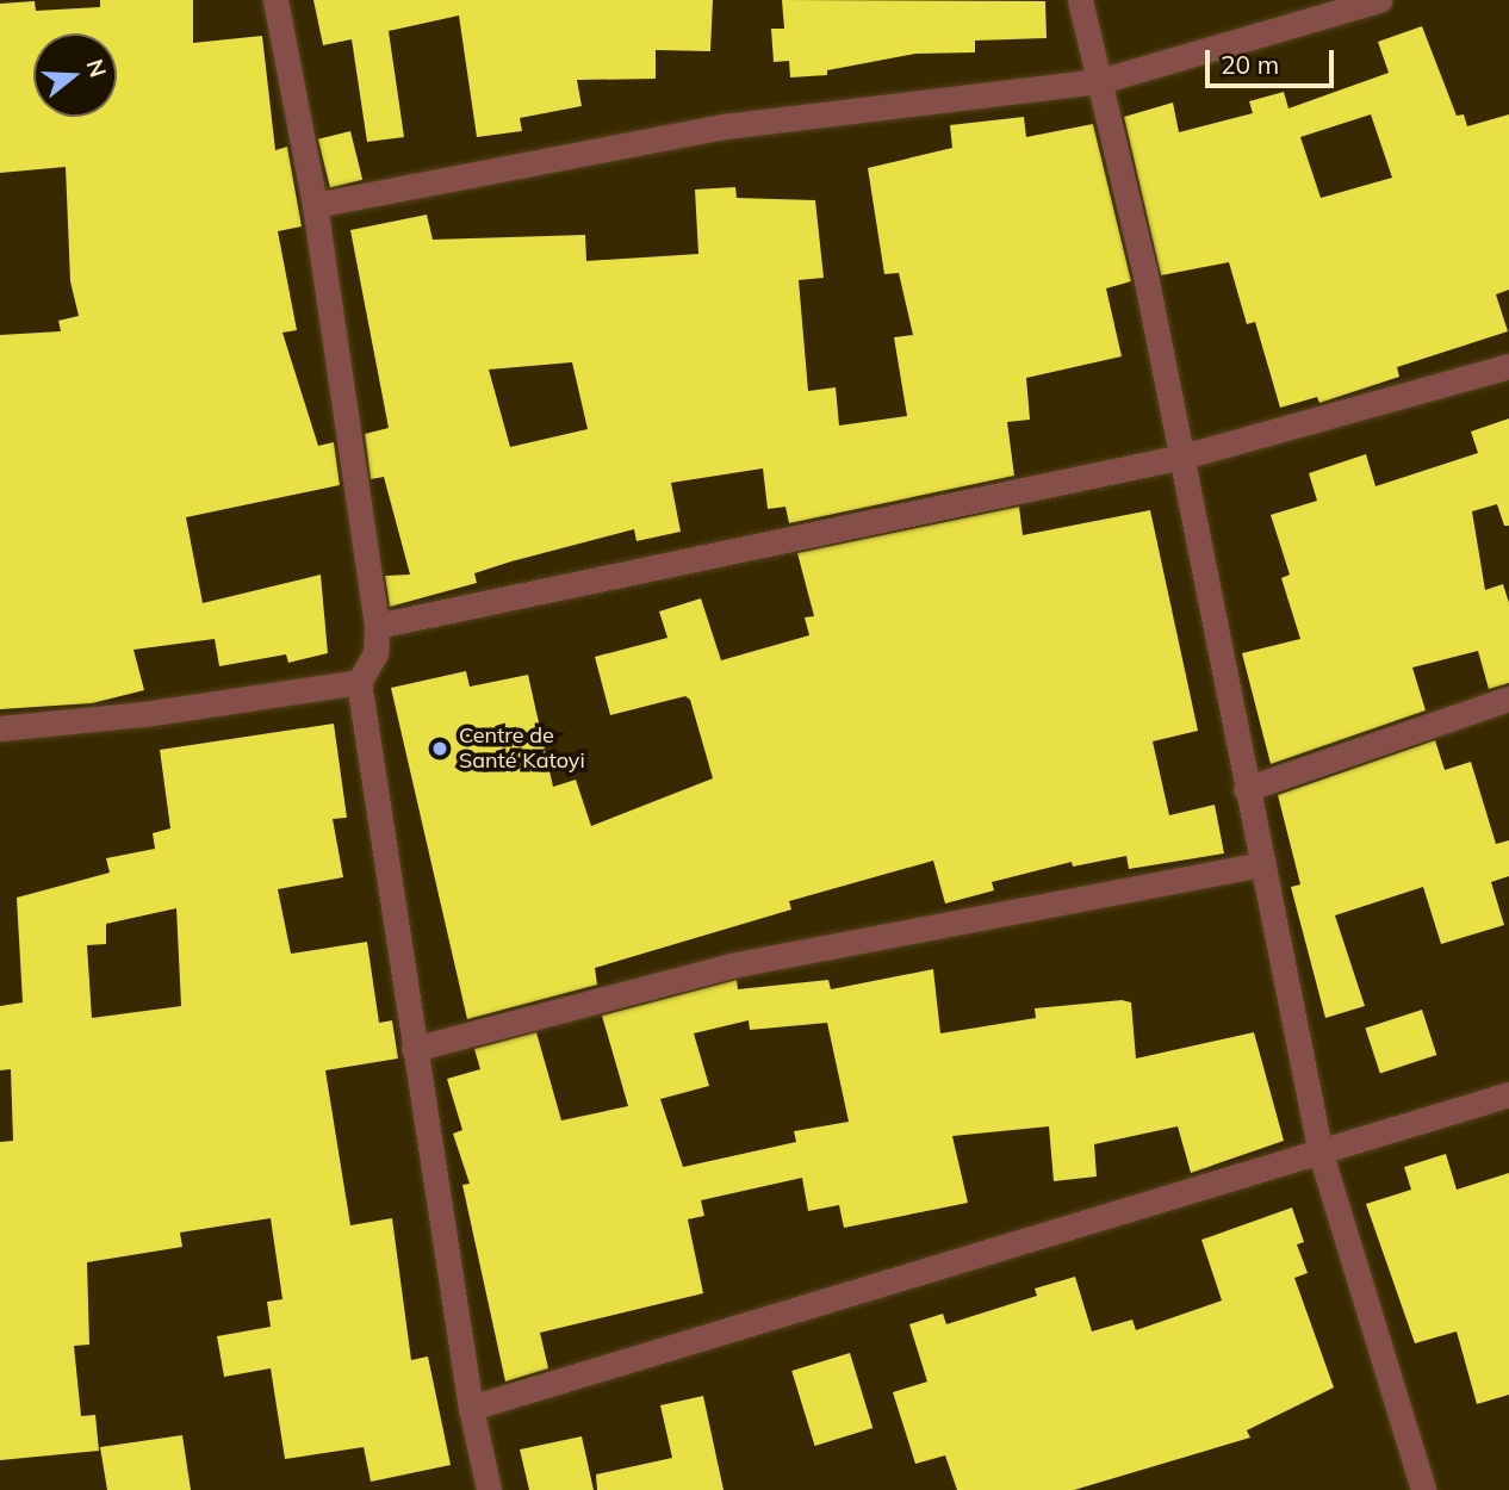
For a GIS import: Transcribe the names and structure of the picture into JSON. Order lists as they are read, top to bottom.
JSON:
{
  "places": ["Centre de Santé Katoyi"],
  "scale_bar": "20 m",
  "north": "right"
}
